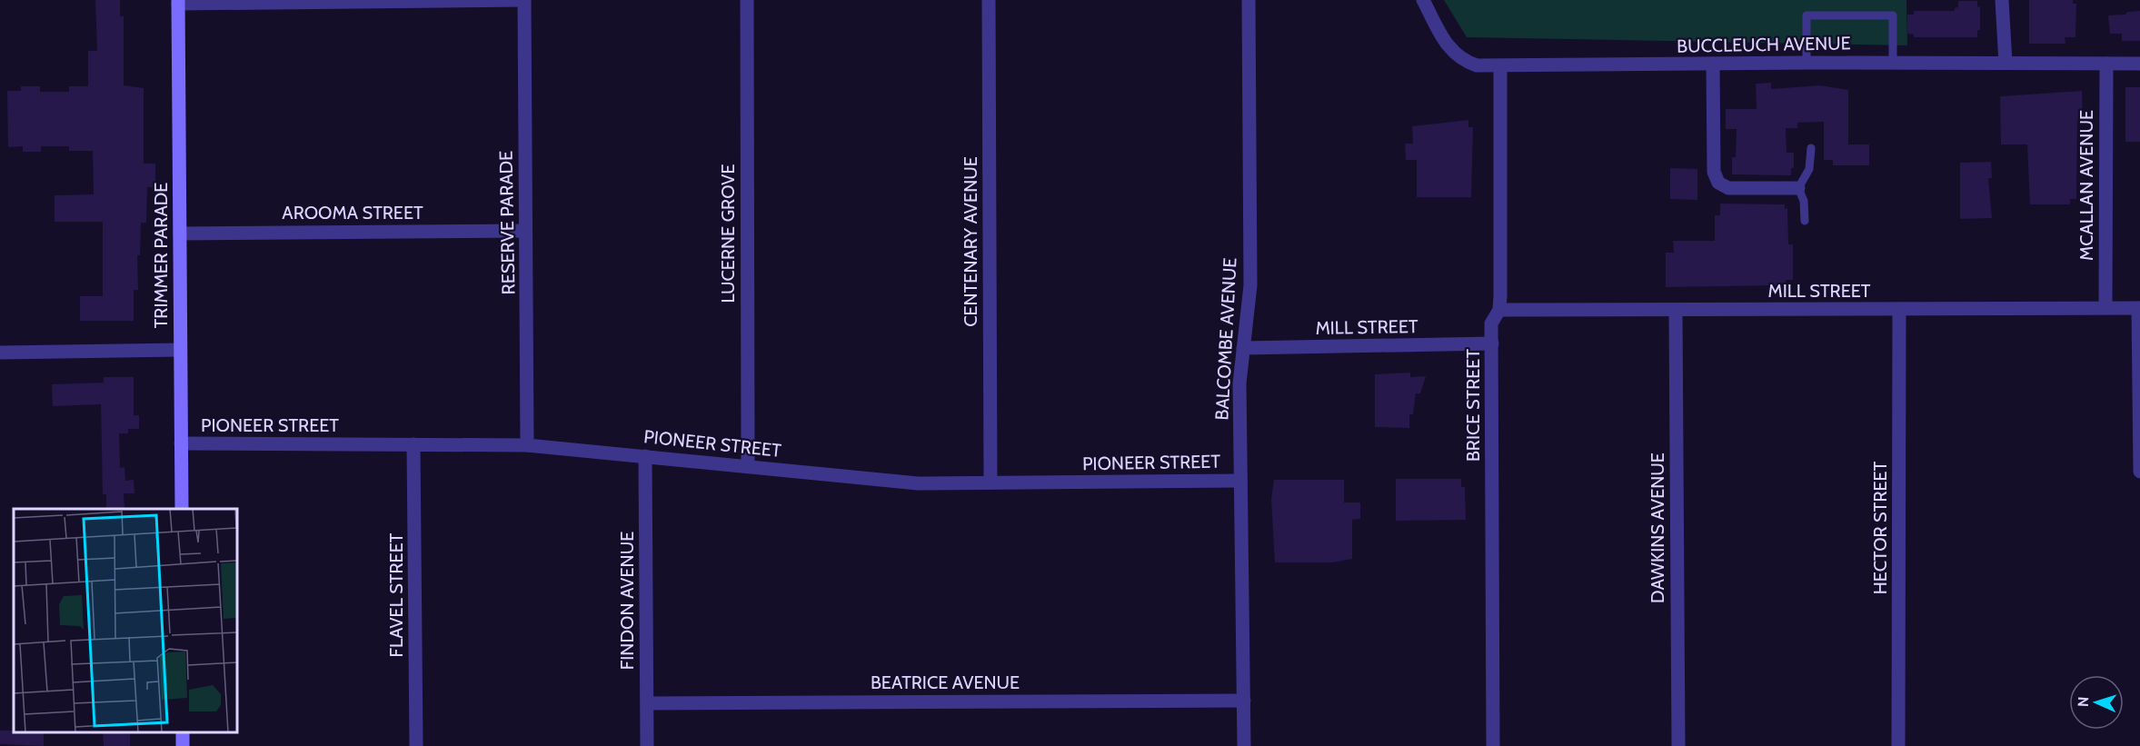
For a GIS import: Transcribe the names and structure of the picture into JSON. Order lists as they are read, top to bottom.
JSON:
{
  "streets": {
    "main road": ["TRIMMER PARADE"],
    "street": [
      "BUCCLEUCH AVENUE",
      "MCALLAN AVENUE",
      "AROOMA STREET",
      "RESERVE PARADE",
      "LUCERNE GROVE",
      "CENTENARY AVENUE",
      "MILL STREET",
      "BALCOMBE AVENUE",
      "BRICE STREET",
      "PIONEER STREET",
      "DAWKINS AVENUE",
      "HECTOR STREET",
      "FLAVEL STREET",
      "FINDON AVENUE",
      "BEATRICE AVENUE"
    ]
  },
  "crossings": [
    ["BUCCLEUCH AVENUE", "MCALLAN AVENUE"],
    ["BUCCLEUCH AVENUE", "BRICE STREET"],
    ["MCALLAN AVENUE", "MILL STREET"],
    ["AROOMA STREET", "RESERVE PARADE"],
    ["AROOMA STREET", "TRIMMER PARADE"],
    ["RESERVE PARADE", "PIONEER STREET"],
    ["LUCERNE GROVE", "PIONEER STREET"],
    ["CENTENARY AVENUE", "PIONEER STREET"],
    ["TRIMMER PARADE", "PIONEER STREET"],
    ["MILL STREET", "BALCOMBE AVENUE"],
    ["MILL STREET", "BRICE STREET"],
    ["MILL STREET", "DAWKINS AVENUE"],
    ["MILL STREET", "HECTOR STREET"],
    ["BALCOMBE AVENUE", "PIONEER STREET"],
    ["BALCOMBE AVENUE", "BEATRICE AVENUE"],
    ["PIONEER STREET", "FLAVEL STREET"],
    ["PIONEER STREET", "FINDON AVENUE"],
    ["FINDON AVENUE", "BEATRICE AVENUE"]
  ],
  "north": "left"
}
